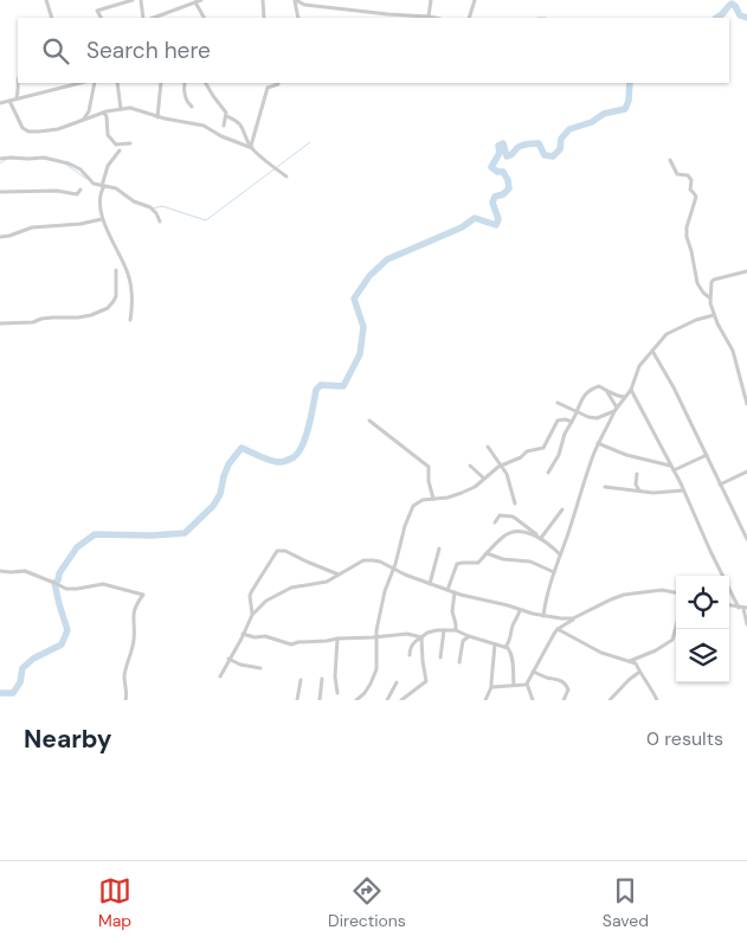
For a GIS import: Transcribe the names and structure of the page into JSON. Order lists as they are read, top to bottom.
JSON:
{
  "page": {
    "search": "Search here",
    "heading": ["Nearby", "0 results"],
    "nav": ["Map", "Directions", "Saved"]
  }
}
